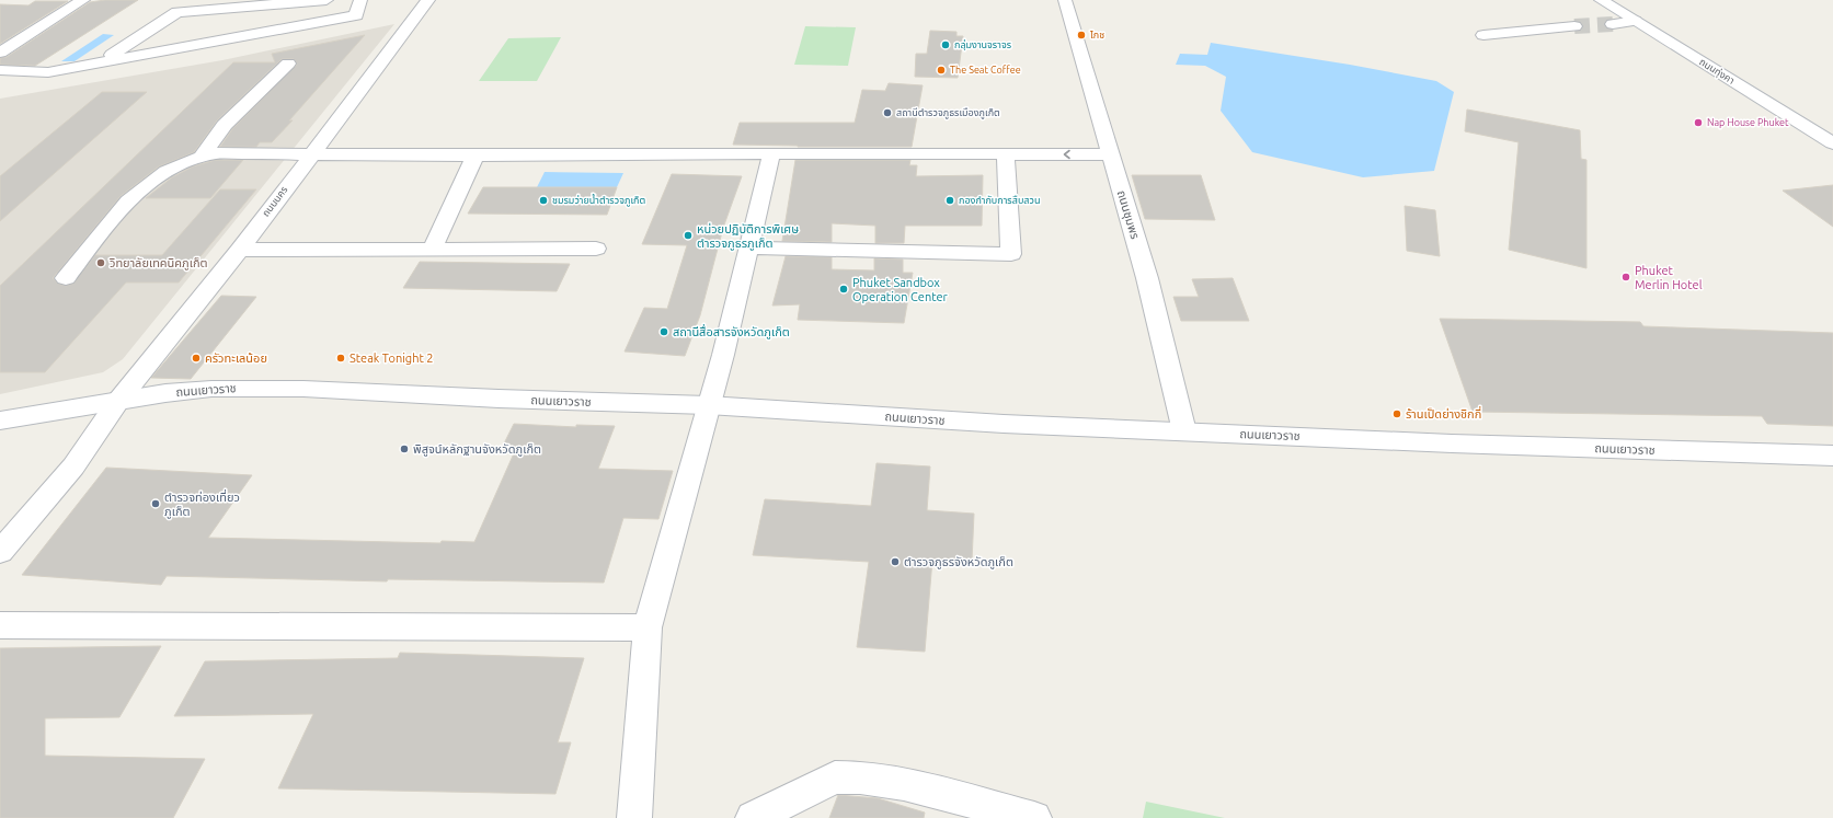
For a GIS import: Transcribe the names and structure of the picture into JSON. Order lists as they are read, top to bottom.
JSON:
{
  "streets": {
    "street": [
      "ถนนทุ่งคา",
      "ถนนนคร",
      "ถนนชุมพร",
      "ถนนเยาวราช"
    ]
  },
  "crossings": [
    ["ถนนนคร", "ถนนเยาวราช"],
    ["ถนนชุมพร", "ถนนเยาวราช"]
  ],
  "places": [
    "ไกช",
    "กลุ่มงานจราจร",
    "The Seat Coffee",
    "สถานีตำรวจภูธรเมืองภูเก็ต",
    "Nap House Phuket",
    "ชมรมว่ายน้ำตำรวจภูเก็ต",
    "กองกำกับการสืบสวน",
    "หน่วยปฏิบัติการพิเศษ ตำรวจภูธรภูเก็ต",
    "วิทยาลัยเทคนิคภูเก็ต",
    "Phuket Merlin Hotel",
    "Phuket Sandbox Operation Center",
    "สถานีสื่อสารจังหวัดภูเก็ต",
    "ครัวทะเลน้อย",
    "Steak Tonight 2",
    "ร้านเป็ดย่างชิกกี่",
    "พิสูจน์หลักฐานจังหวัดภูเก็ต",
    "ตำรวจท่องเที่ยว ภูเก็ต",
    "ตำรวจภูธรจังหวัดภูเก็ต"
  ]
}
